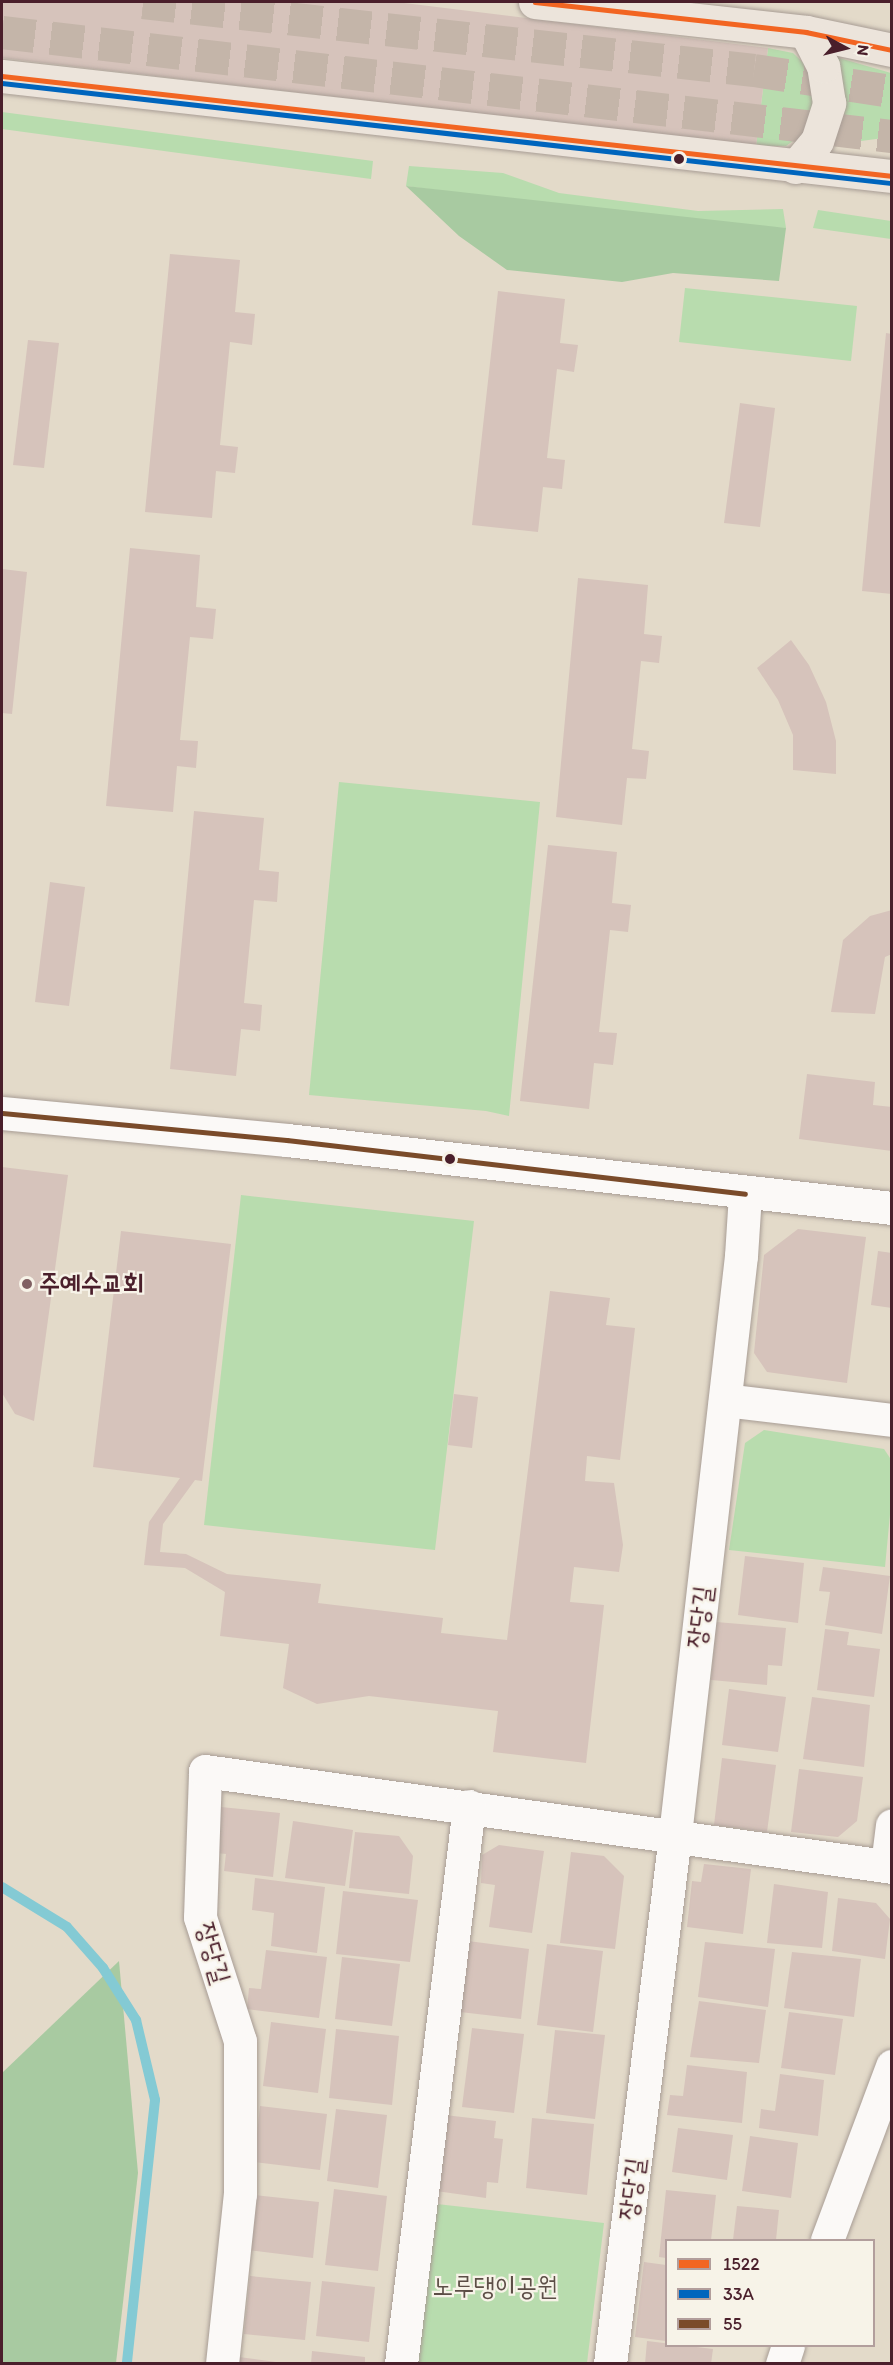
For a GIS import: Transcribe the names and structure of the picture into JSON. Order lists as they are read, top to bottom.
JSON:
{
  "streets": {
    "street": ["장당길"]
  },
  "parks": ["노루댕이공원"],
  "places": ["주예수교회"],
  "lines": ["transit line 1522", "transit line 33A", "transit line 55"],
  "legend": ["1522", "33A", "55"],
  "north": "right"
}
